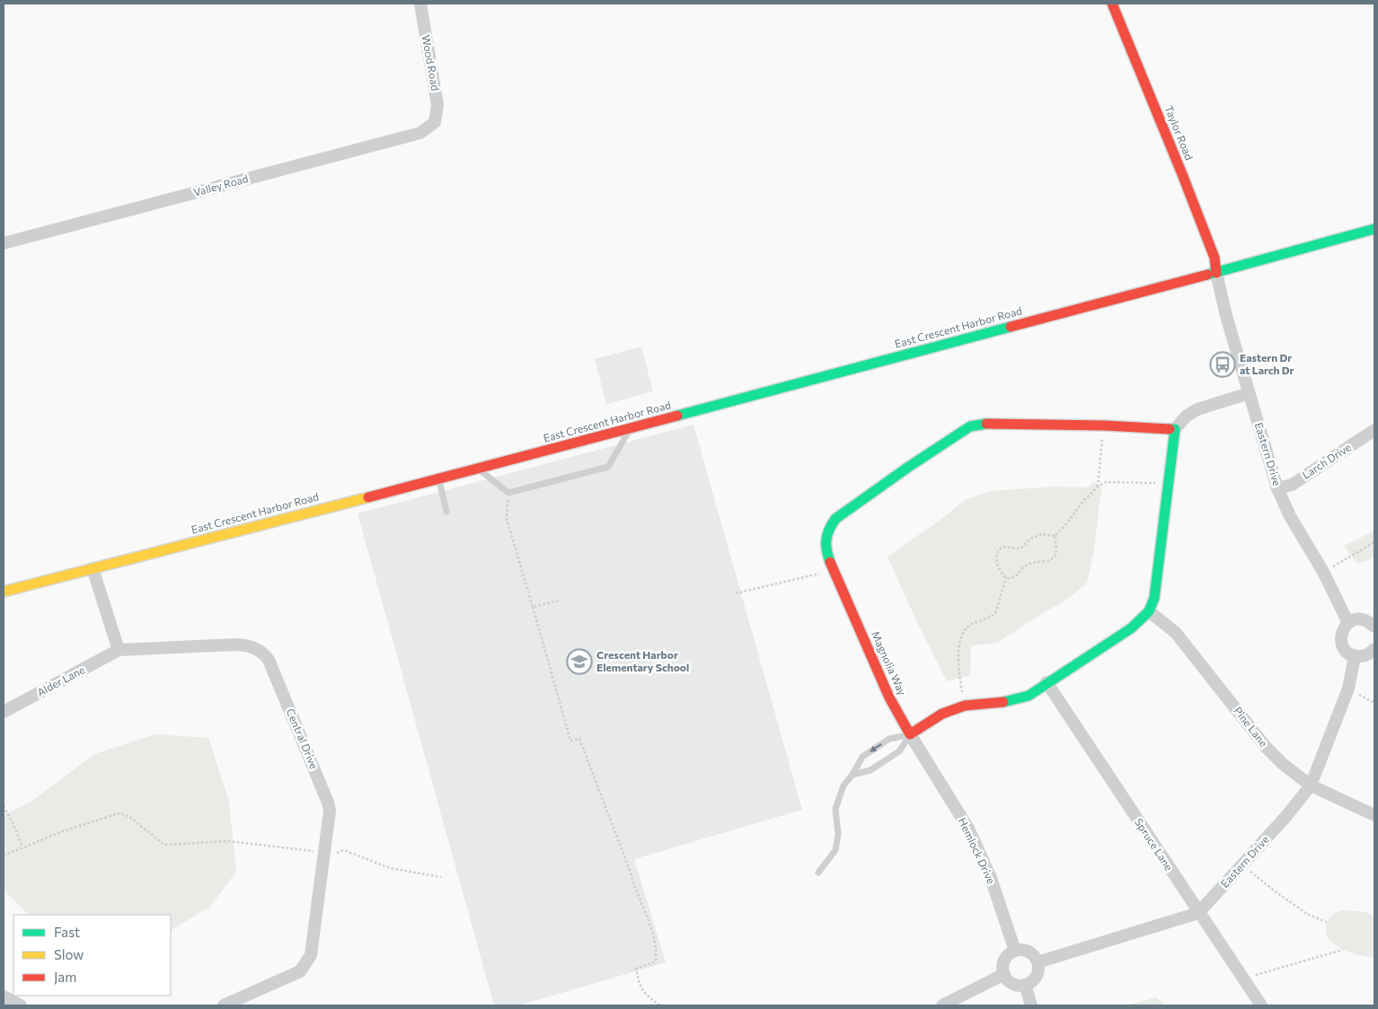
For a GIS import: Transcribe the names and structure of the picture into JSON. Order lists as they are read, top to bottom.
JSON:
{
  "streets": {
    "street": [
      "Wood Road",
      "Taylor Road",
      "Valley Road",
      "East Crescent Harbor Road",
      "Eastern Drive",
      "Larch Drive",
      "Magnolia Way",
      "Alder Lane",
      "Pine Lane",
      "Central Drive",
      "Spruce Lane",
      "Hemlock Drive"
    ]
  },
  "crossings": [
    ["Wood Road", "Valley Road"],
    ["Taylor Road", "East Crescent Harbor Road"],
    ["Taylor Road", "Eastern Drive"],
    ["East Crescent Harbor Road", "Eastern Drive"],
    ["Eastern Drive", "Larch Drive"],
    ["Eastern Drive", "Pine Lane"],
    ["Eastern Drive", "Spruce Lane"],
    ["Eastern Drive", "Hemlock Drive"],
    ["Magnolia Way", "Hemlock Drive"],
    ["Alder Lane", "Central Drive"]
  ],
  "places": {
    "bus stop": ["Eastern Dr at Larch Dr"],
    "school or university": ["Crescent Harbor Elementary School"]
  },
  "legend": ["Fast", "Slow", "Jam"]
}
